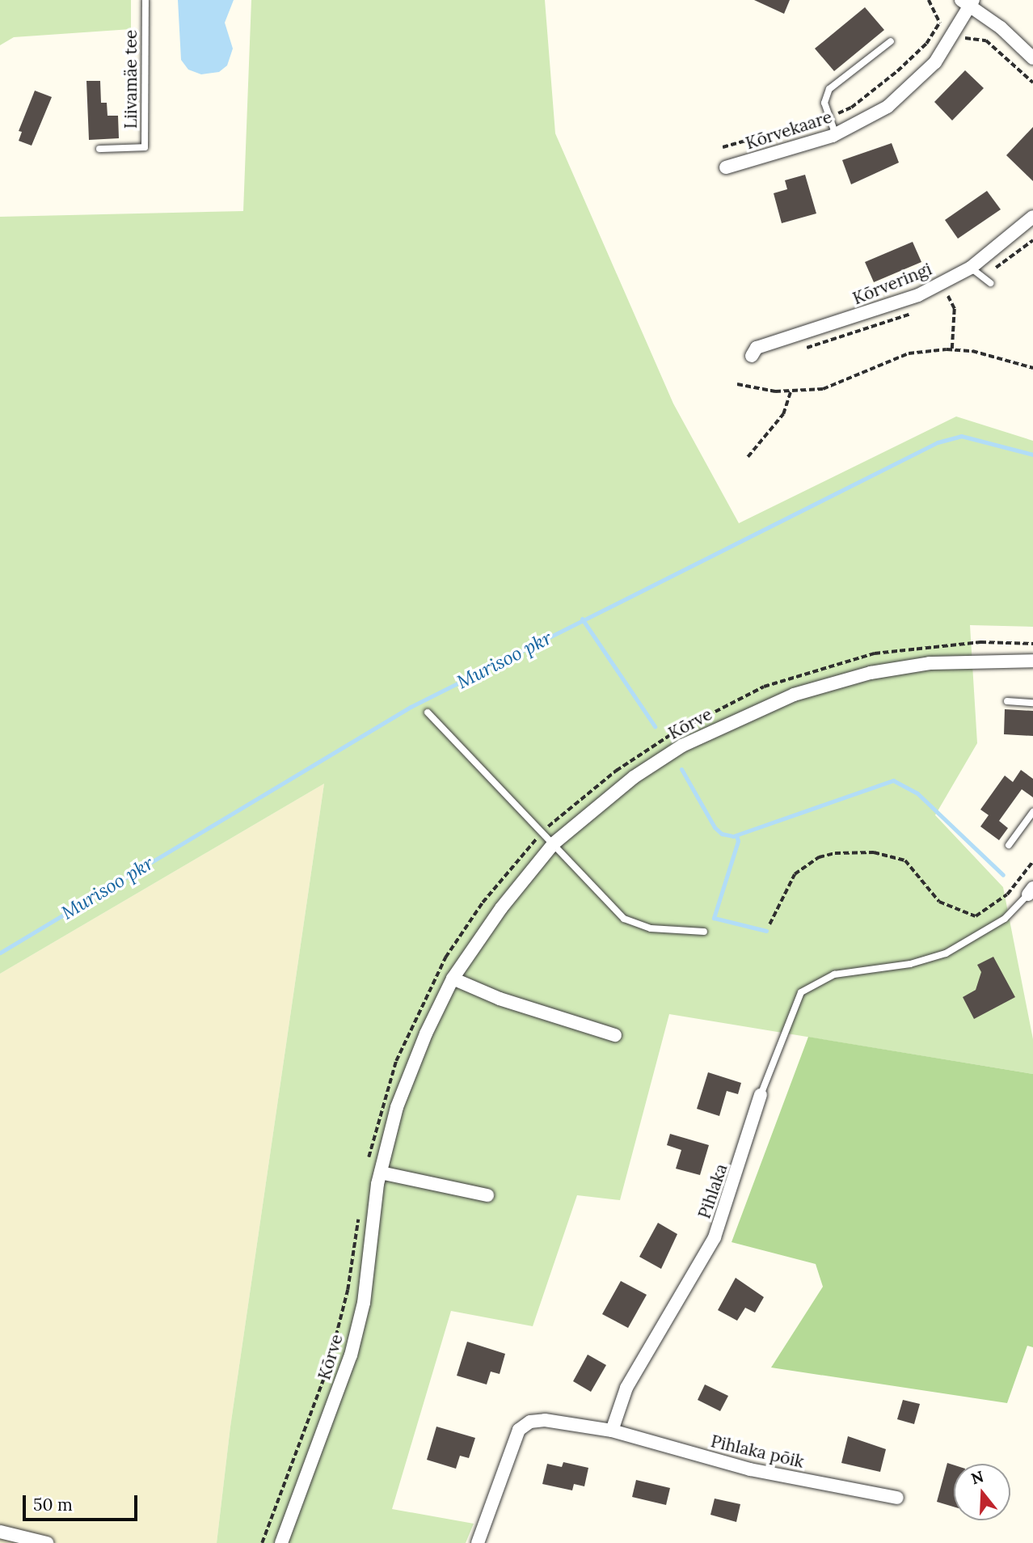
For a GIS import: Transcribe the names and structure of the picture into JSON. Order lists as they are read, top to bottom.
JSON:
{
  "streets": {
    "street": [
      "Kõrvekaare",
      "Kõrveringi",
      "Kõrve",
      "Pihlaka",
      "Pihlaka põik"
    ],
    "lane": ["Liivamäe tee"]
  },
  "crossings": [
    ["Pihlaka", "Pihlaka põik"]
  ],
  "water": ["Murisoo pkr"],
  "scale_bar": "50 m",
  "north": "top"
}
